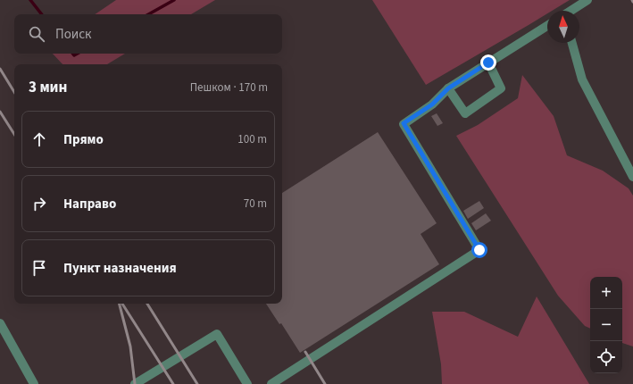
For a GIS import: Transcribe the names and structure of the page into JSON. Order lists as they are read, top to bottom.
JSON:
{
  "north": "top",
  "page": {
    "search": "Поиск",
    "heading": ["3 мин", "Пешком · 170 m"],
    "list": [
      ["Прямо", "100 m"],
      ["Направо", "70 m"],
      "Пункт назначения"
    ],
    "map_buttons": ["+", "−"]
  }
}
